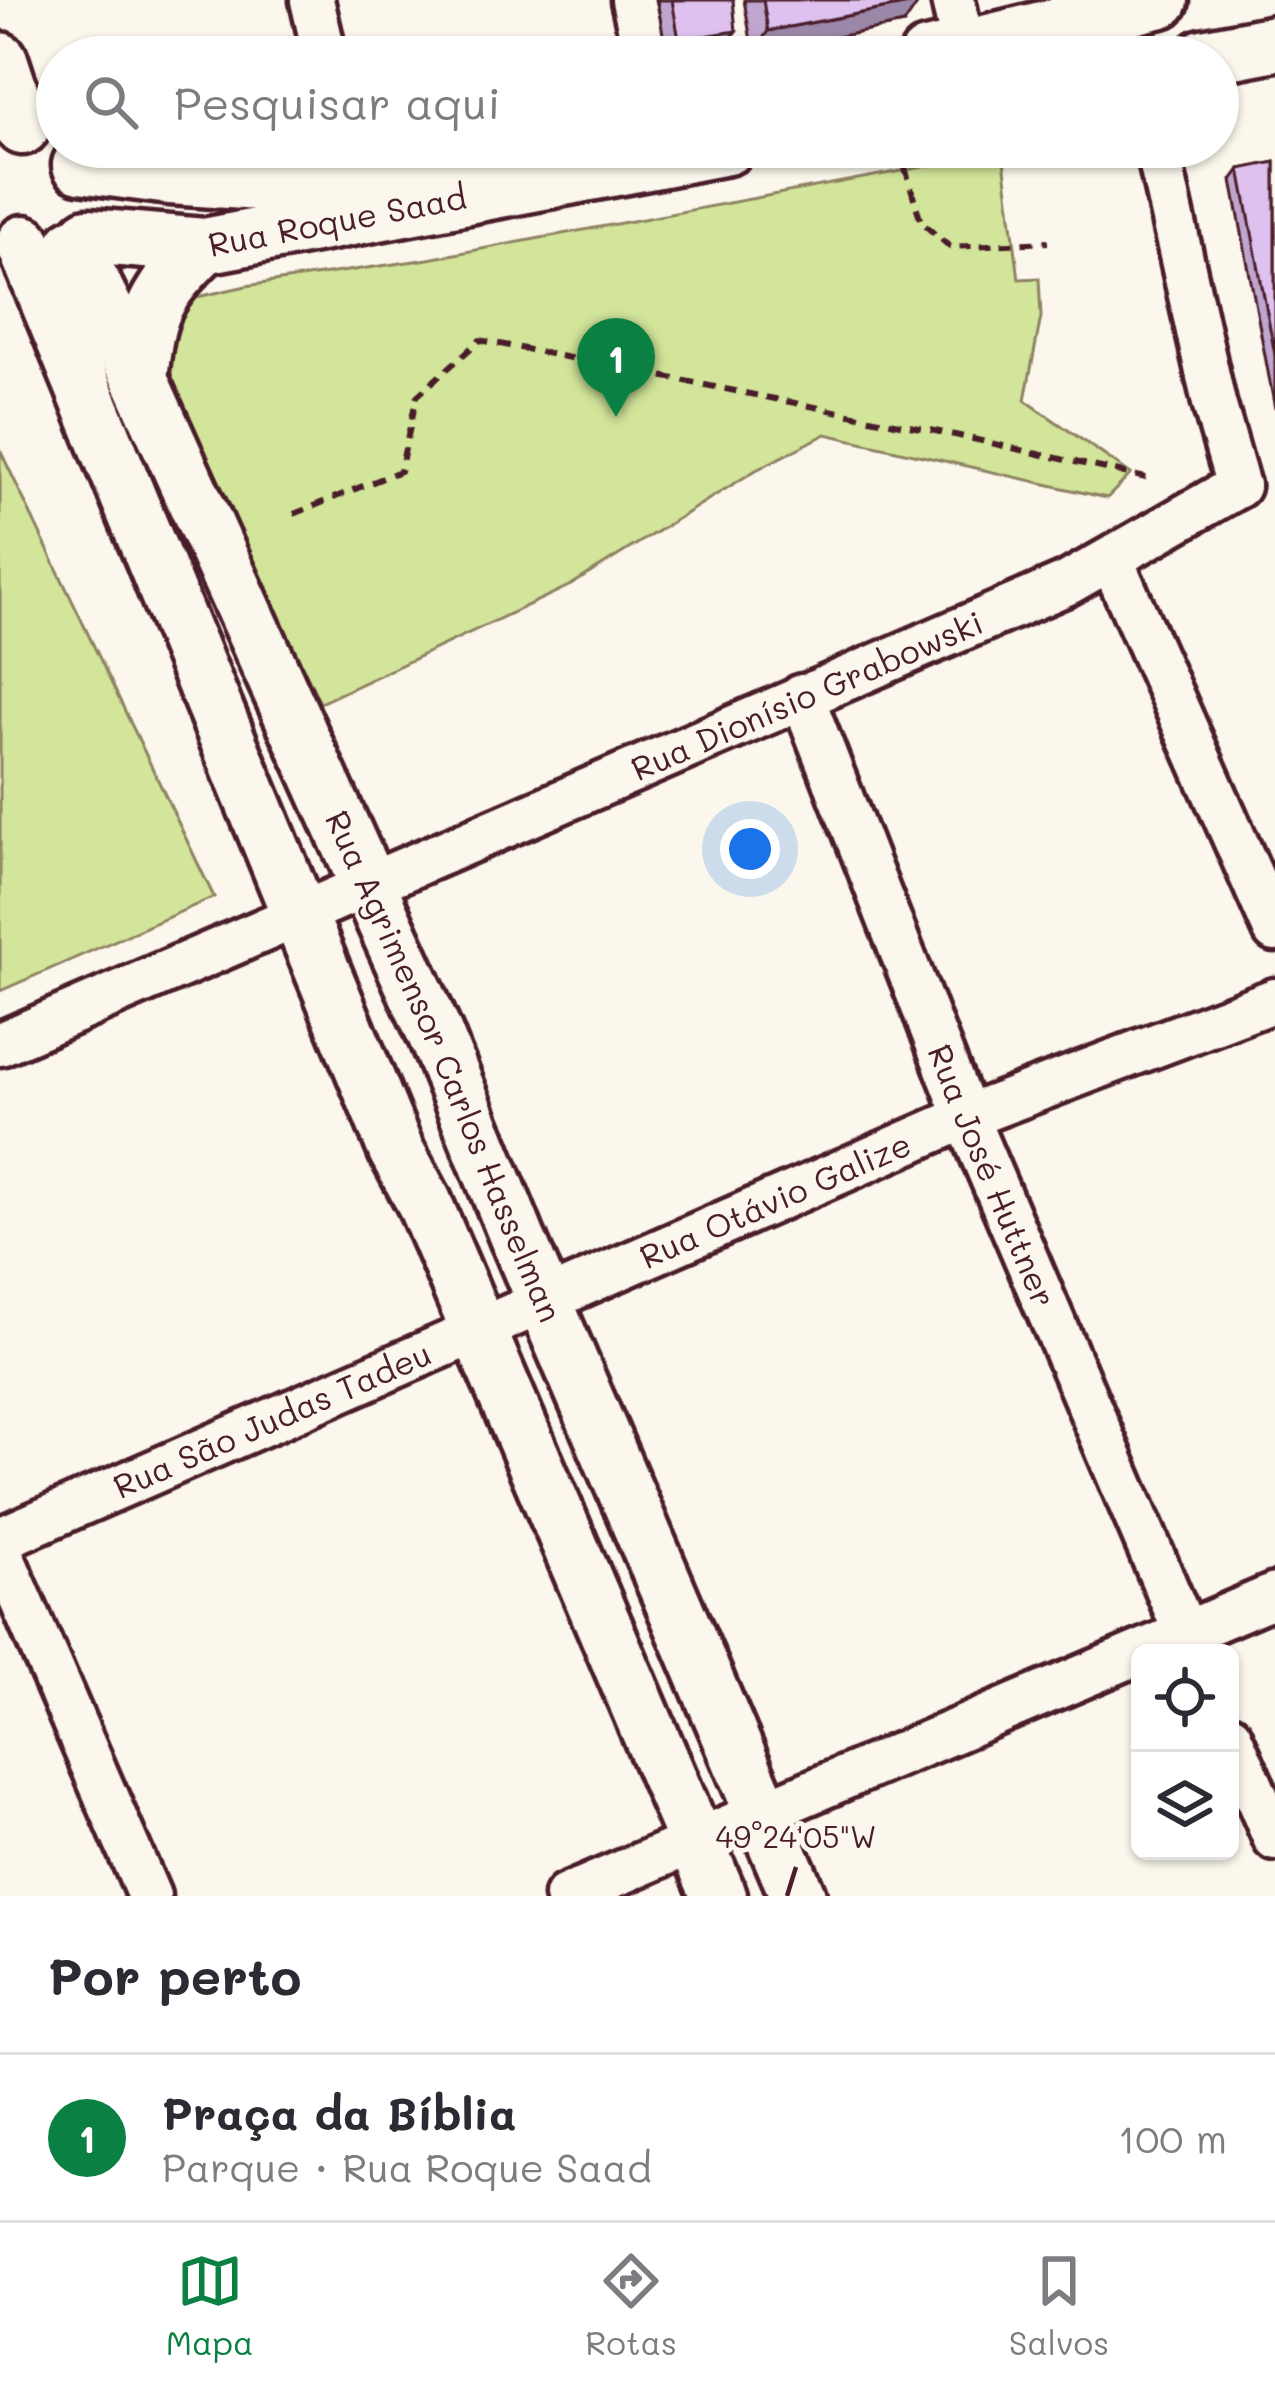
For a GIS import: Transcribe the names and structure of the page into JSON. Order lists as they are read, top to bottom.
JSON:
{
  "streets": {
    "main road": ["Rua Roque Saad", "Rua Agrimensor Carlos Hasselman"],
    "street": [
      "Rua Dionísio Grabowski",
      "Rua José Huttner",
      "Rua Otávio Galize",
      "Rua São Judas Tadeu"
    ]
  },
  "crossings": [
    ["Rua Roque Saad", "Rua Agrimensor Carlos Hasselman"],
    ["Rua Dionísio Grabowski", "Rua Agrimensor Carlos Hasselman"],
    ["Rua Dionísio Grabowski", "Rua José Huttner"],
    ["Rua Agrimensor Carlos Hasselman", "Rua Otávio Galize"],
    ["Rua Agrimensor Carlos Hasselman", "Rua São Judas Tadeu"],
    ["Rua José Huttner", "Rua Otávio Galize"],
    ["Rua Otávio Galize", "Rua São Judas Tadeu"]
  ],
  "page": {
    "search": "Pesquisar aqui",
    "pins": "1",
    "heading": "Por perto",
    "list": [
      {
        "mark": "1",
        "name": "Praça da Bíblia",
        "note": "Parque · Rua Roque Saad",
        "value": "100 m"
      }
    ],
    "nav": ["Mapa", "Rotas", "Salvos"]
  },
  "coordinates": ["49°24'05\"W"]
}
